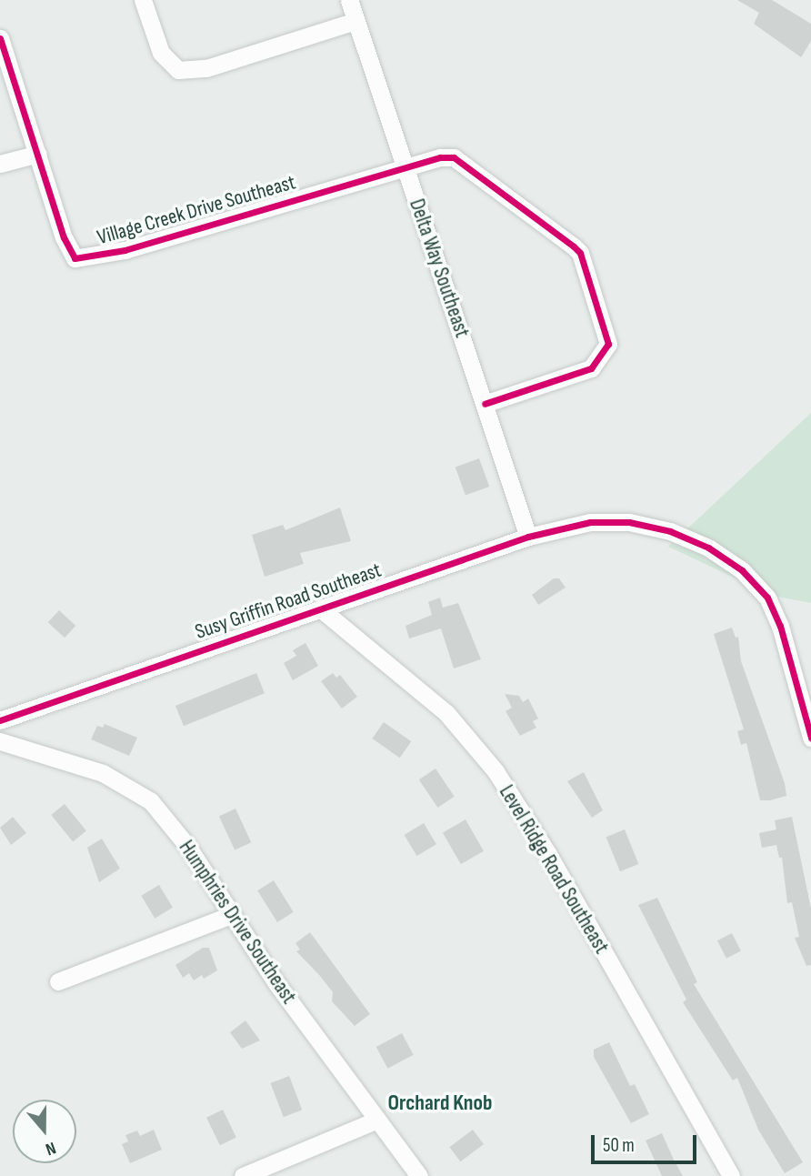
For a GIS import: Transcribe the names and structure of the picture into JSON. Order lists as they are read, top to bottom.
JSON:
{
  "streets": {
    "street": [
      "Village Creek Drive Southeast",
      "Delta Way Southeast",
      "Susy Griffin Road Southeast",
      "Level Ridge Road Southeast",
      "Humphries Drive Southeast"
    ]
  },
  "crossings": [
    ["Village Creek Drive Southeast", "Delta Way Southeast"],
    ["Delta Way Southeast", "Susy Griffin Road Southeast"],
    ["Susy Griffin Road Southeast", "Level Ridge Road Southeast"]
  ],
  "districts": ["Orchard Knob"],
  "scale_bar": "50 m",
  "north": "bottom"
}
